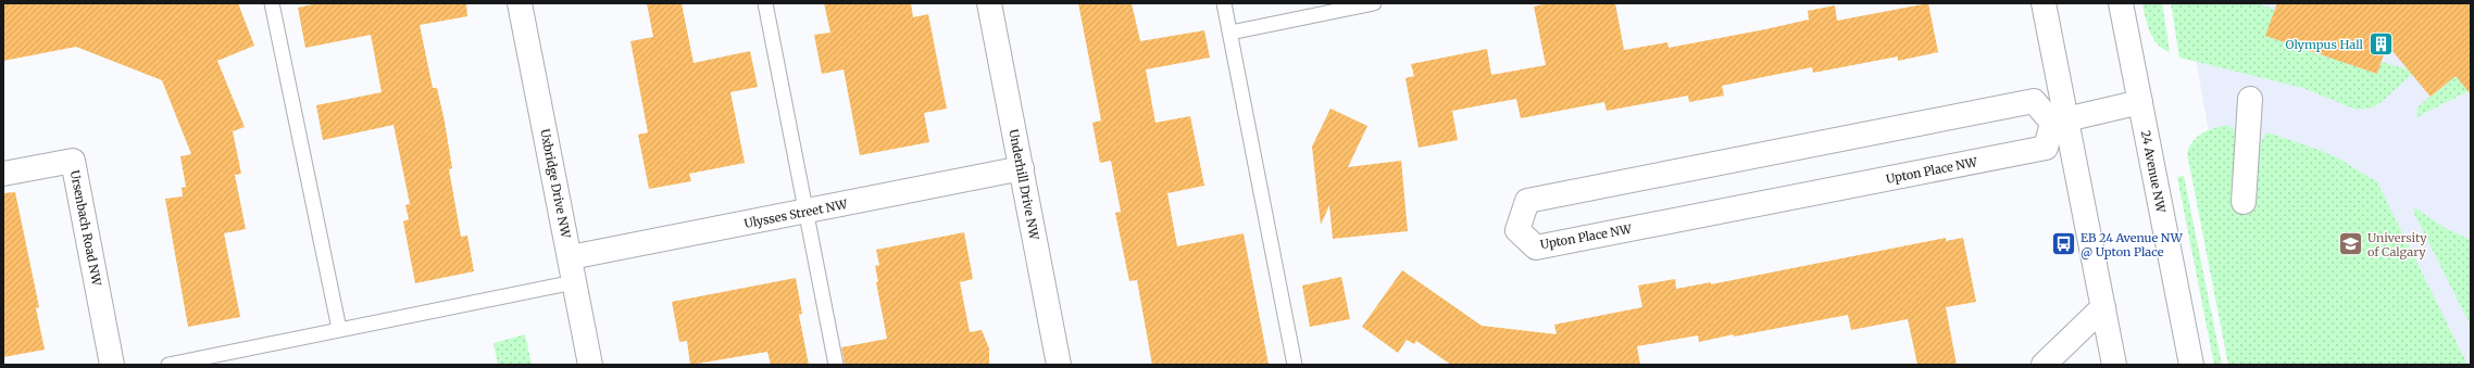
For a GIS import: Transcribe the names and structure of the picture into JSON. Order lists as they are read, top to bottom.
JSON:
{
  "streets": {
    "street": [
      "Upton Place NW",
      "24 Avenue NW",
      "Uxbridge Drive NW",
      "Underhill Drive NW",
      "Ulysses Street NW",
      "Ursenbach Road NW"
    ]
  },
  "crossings": [
    ["Uxbridge Drive NW", "Ulysses Street NW"],
    ["Underhill Drive NW", "Ulysses Street NW"]
  ],
  "places": {
    "building": ["Olympus Hall"],
    "bus stop": ["EB 24 Avenue NW @ Upton Place"],
    "school or university": ["University of Calgary"]
  }
}
